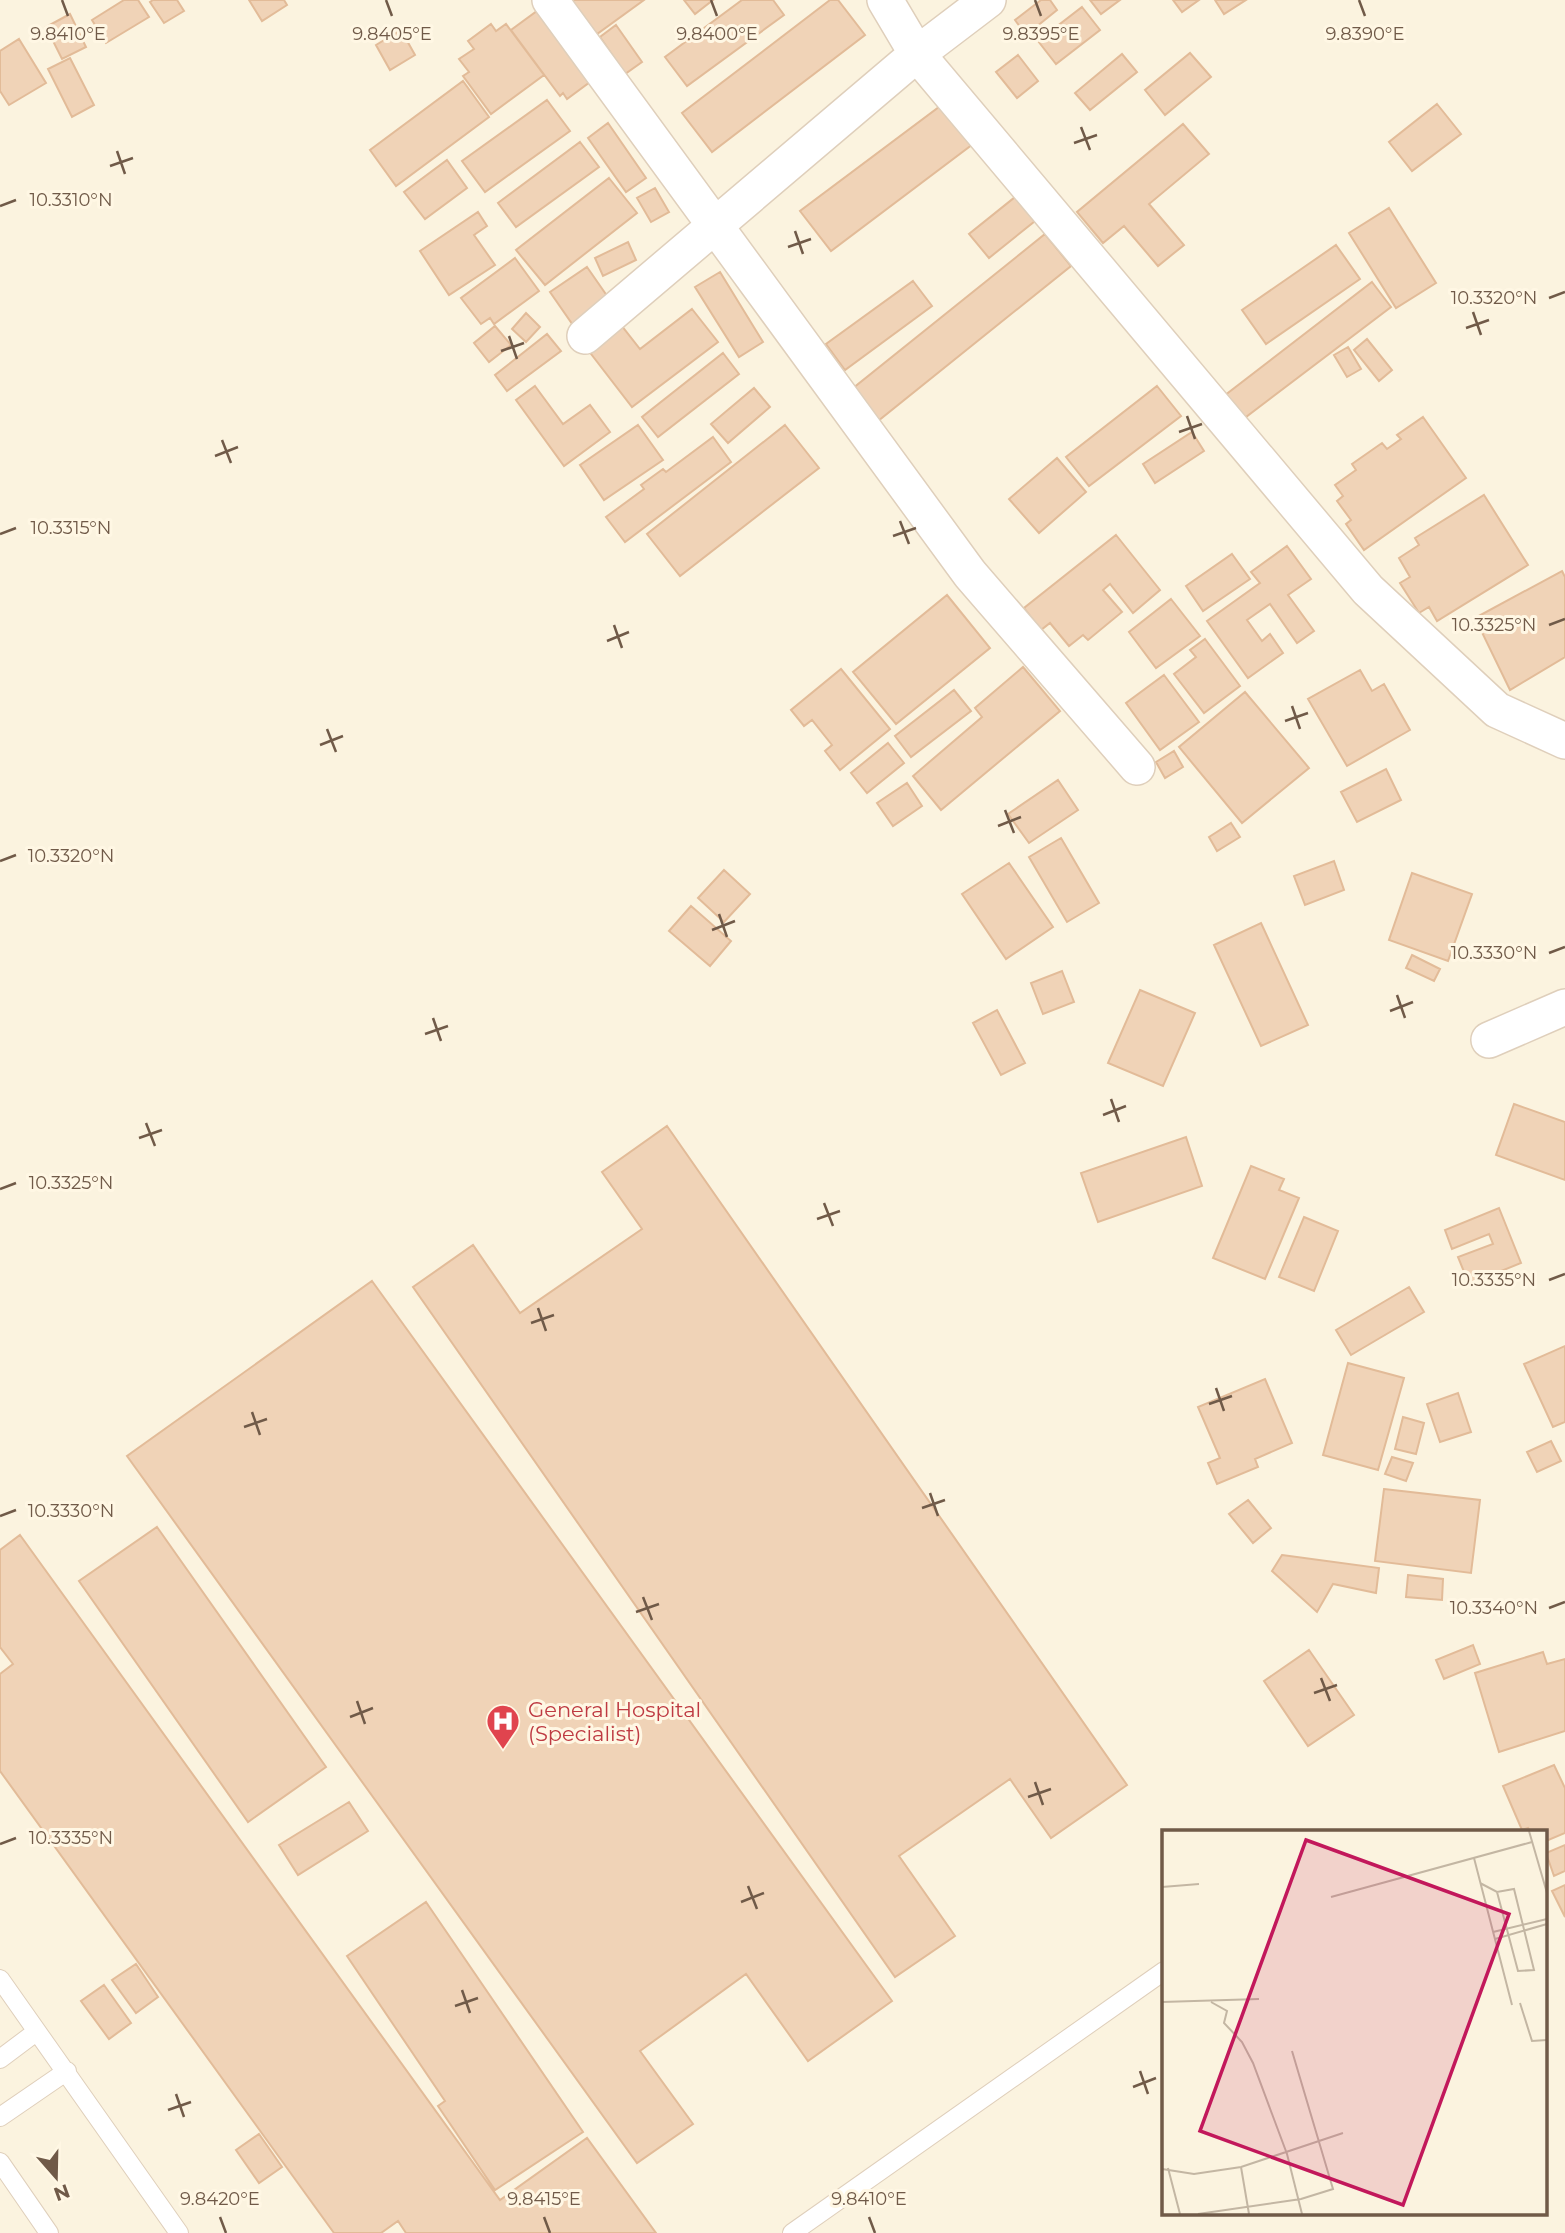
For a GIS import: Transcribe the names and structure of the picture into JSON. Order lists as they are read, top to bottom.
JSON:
{
  "places": {
    "hospital": ["General Hospital (Specialist)"]
  },
  "north": "bottom",
  "coordinates": [
    "9.8410°E",
    "9.8405°E",
    "9.8400°E",
    "9.8395°E",
    "9.8390°E",
    "10.3310°N",
    "10.3320°N",
    "10.3315°N",
    "10.3325°N",
    "10.3330°N",
    "10.3335°N",
    "10.3340°N",
    "9.8420°E",
    "9.8415°E"
  ]
}
